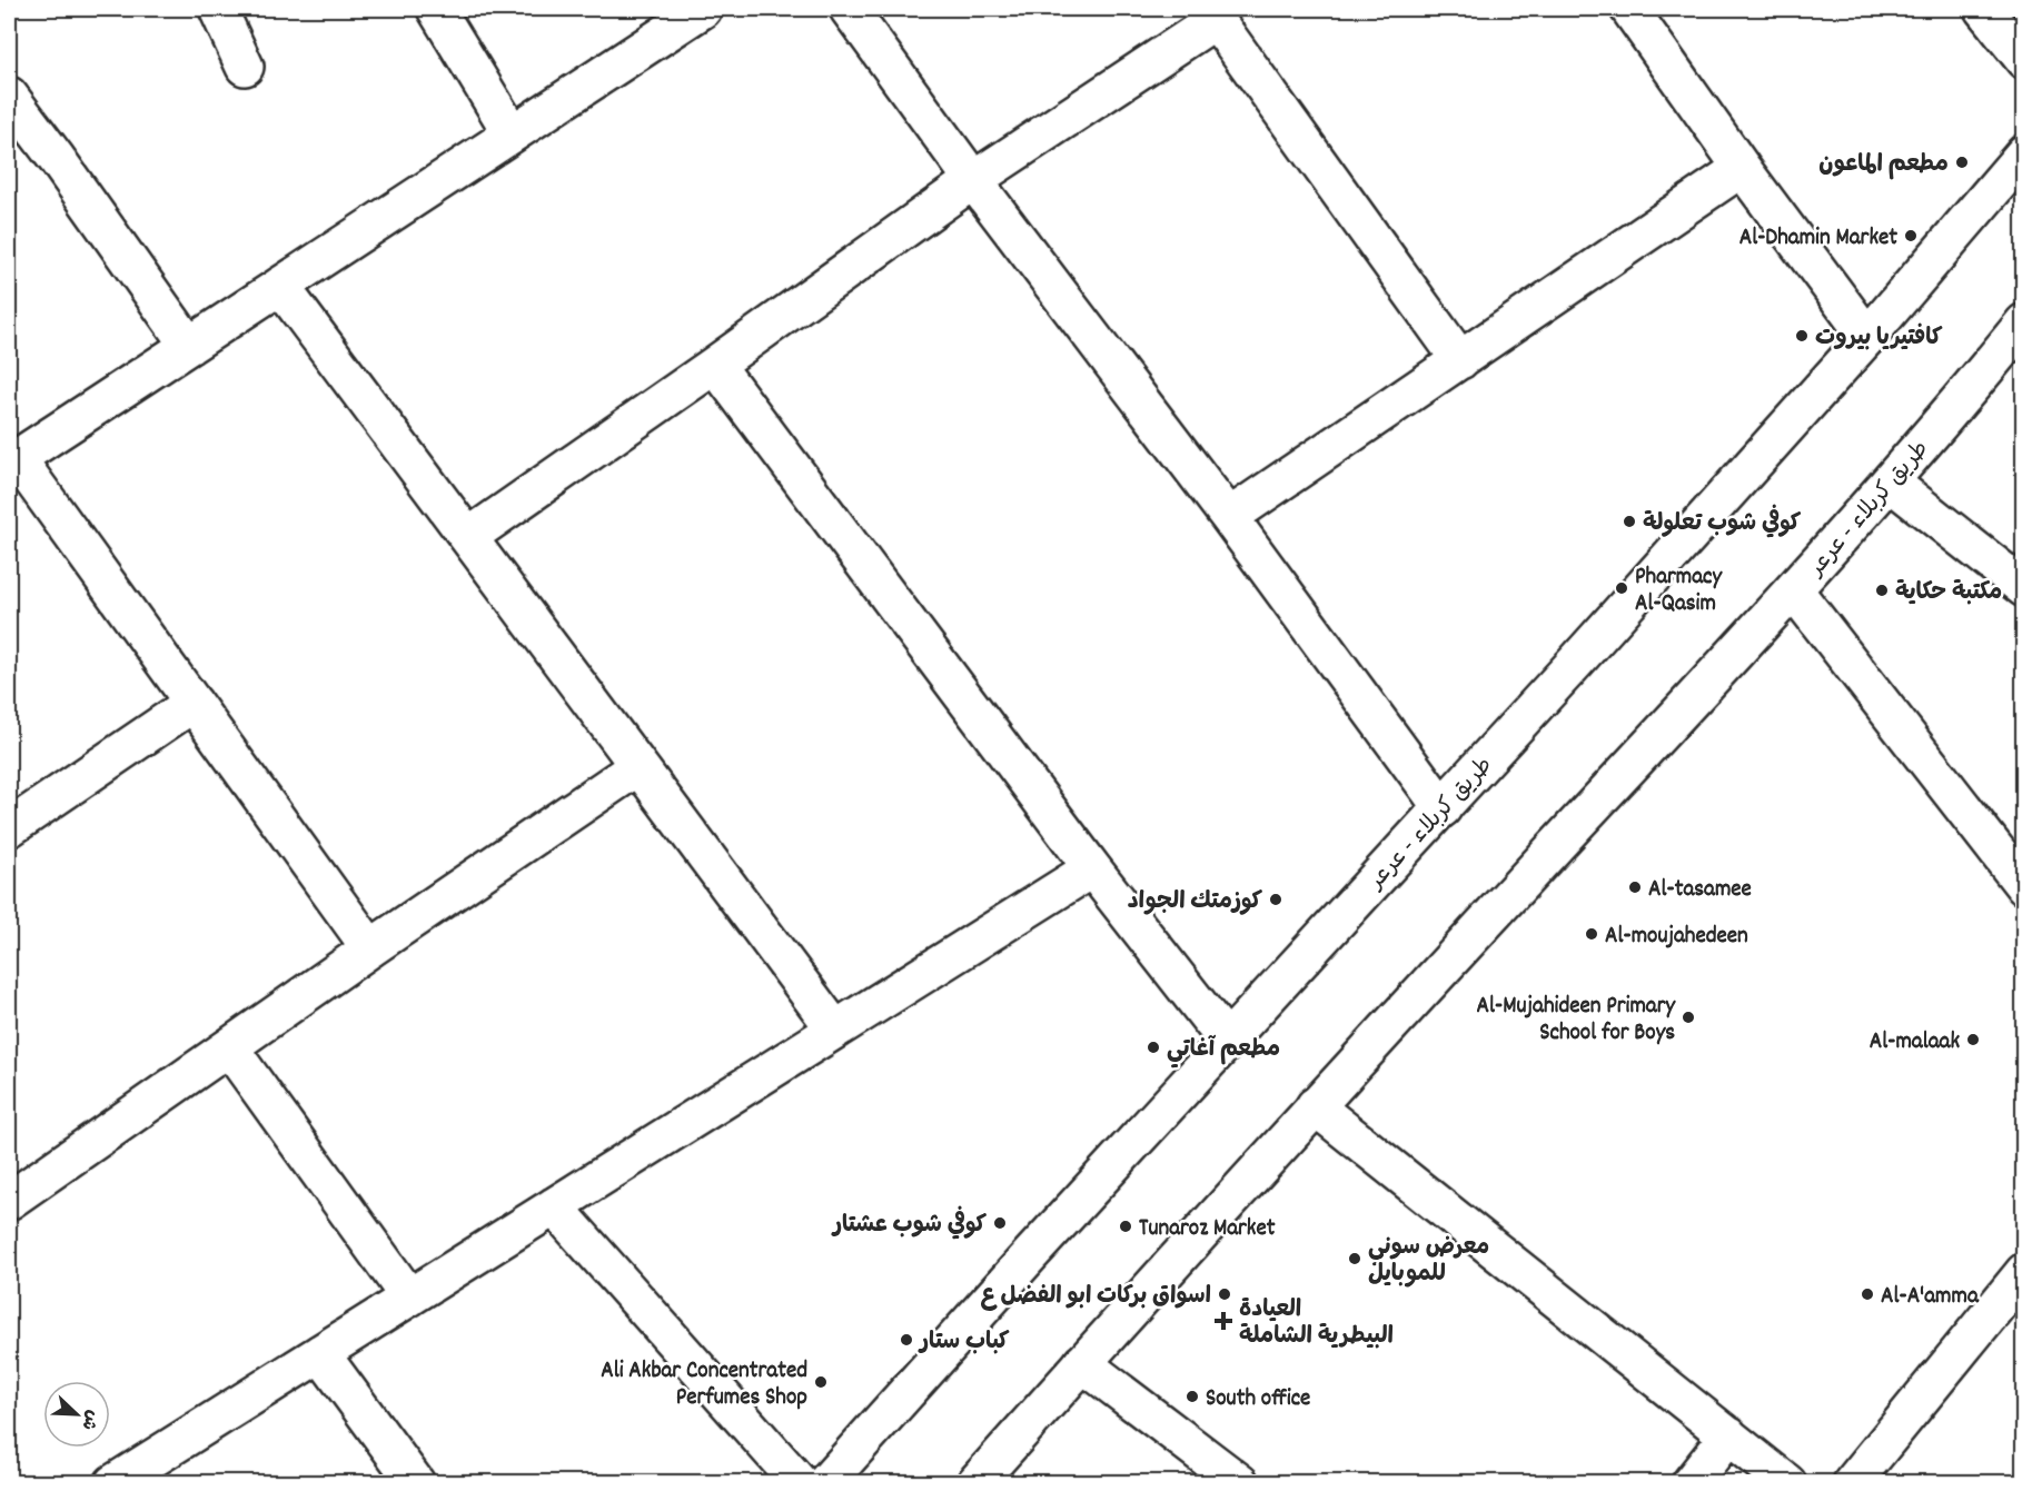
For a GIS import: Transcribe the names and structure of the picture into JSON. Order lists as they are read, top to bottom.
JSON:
{
  "streets": {
    "street": ["طريق كربلاء - عرعر"]
  },
  "places": {
    "other": [
      "مطعم الماعون",
      "Al-Dhamin Market",
      "كافتيريا بيروت",
      "كوفي شوب تعلولة",
      "Pharmacy Al-Qasim",
      "مكتبة حكاية",
      "Al-tasamee",
      "كوزمتك الجواد",
      "Al-moujahedeen",
      "Al-Mujahideen Primary School for Boys",
      "Al-malaak",
      "مطعم آغاتي",
      "كوفي شوب عشتار",
      "Tunaroz Market",
      "معرض سوني للموبايل",
      "اسواق بركات ابو الفضل ع",
      "Al-A'amma",
      "كباب ستار",
      "Ali Akbar Concentrated Perfumes Shop",
      "South office"
    ],
    "health": ["العيادة البيطرية الشاملة"]
  },
  "north": "bottom right"
}
